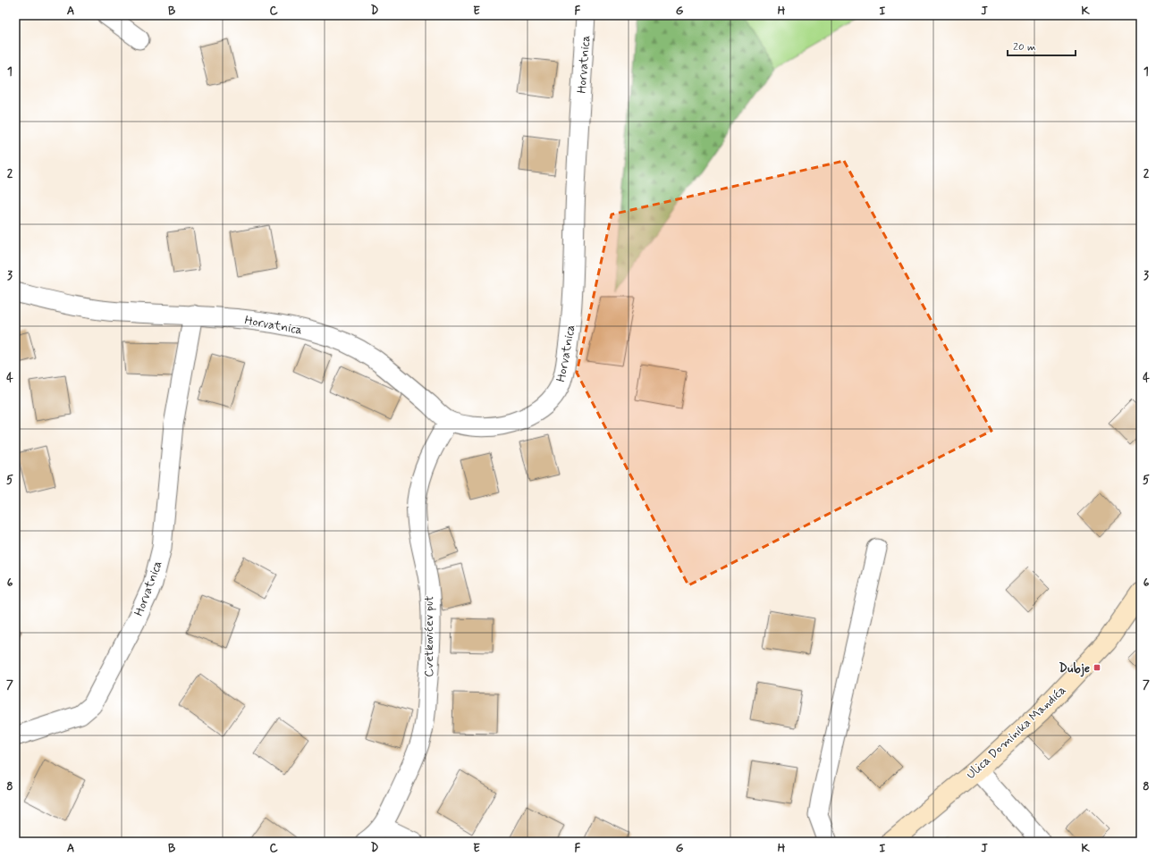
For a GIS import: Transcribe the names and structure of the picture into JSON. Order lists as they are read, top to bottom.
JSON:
{
  "streets": {
    "street": ["Horvatnica", "Cvetkovićev put", "Ulica Dominika Mandića"]
  },
  "crossings": [
    ["Horvatnica", "Cvetkovićev put"]
  ],
  "places": {
    "transit": ["Dubje"]
  },
  "scale_bar": "20 m",
  "grid": {
    "columns": [
      "A",
      "B",
      "C",
      "D",
      "E",
      "F",
      "G",
      "H",
      "I",
      "J",
      "K"
    ],
    "rows": [
      "1",
      "2",
      "3",
      "4",
      "5",
      "6",
      "7",
      "8"
    ]
  }
}
